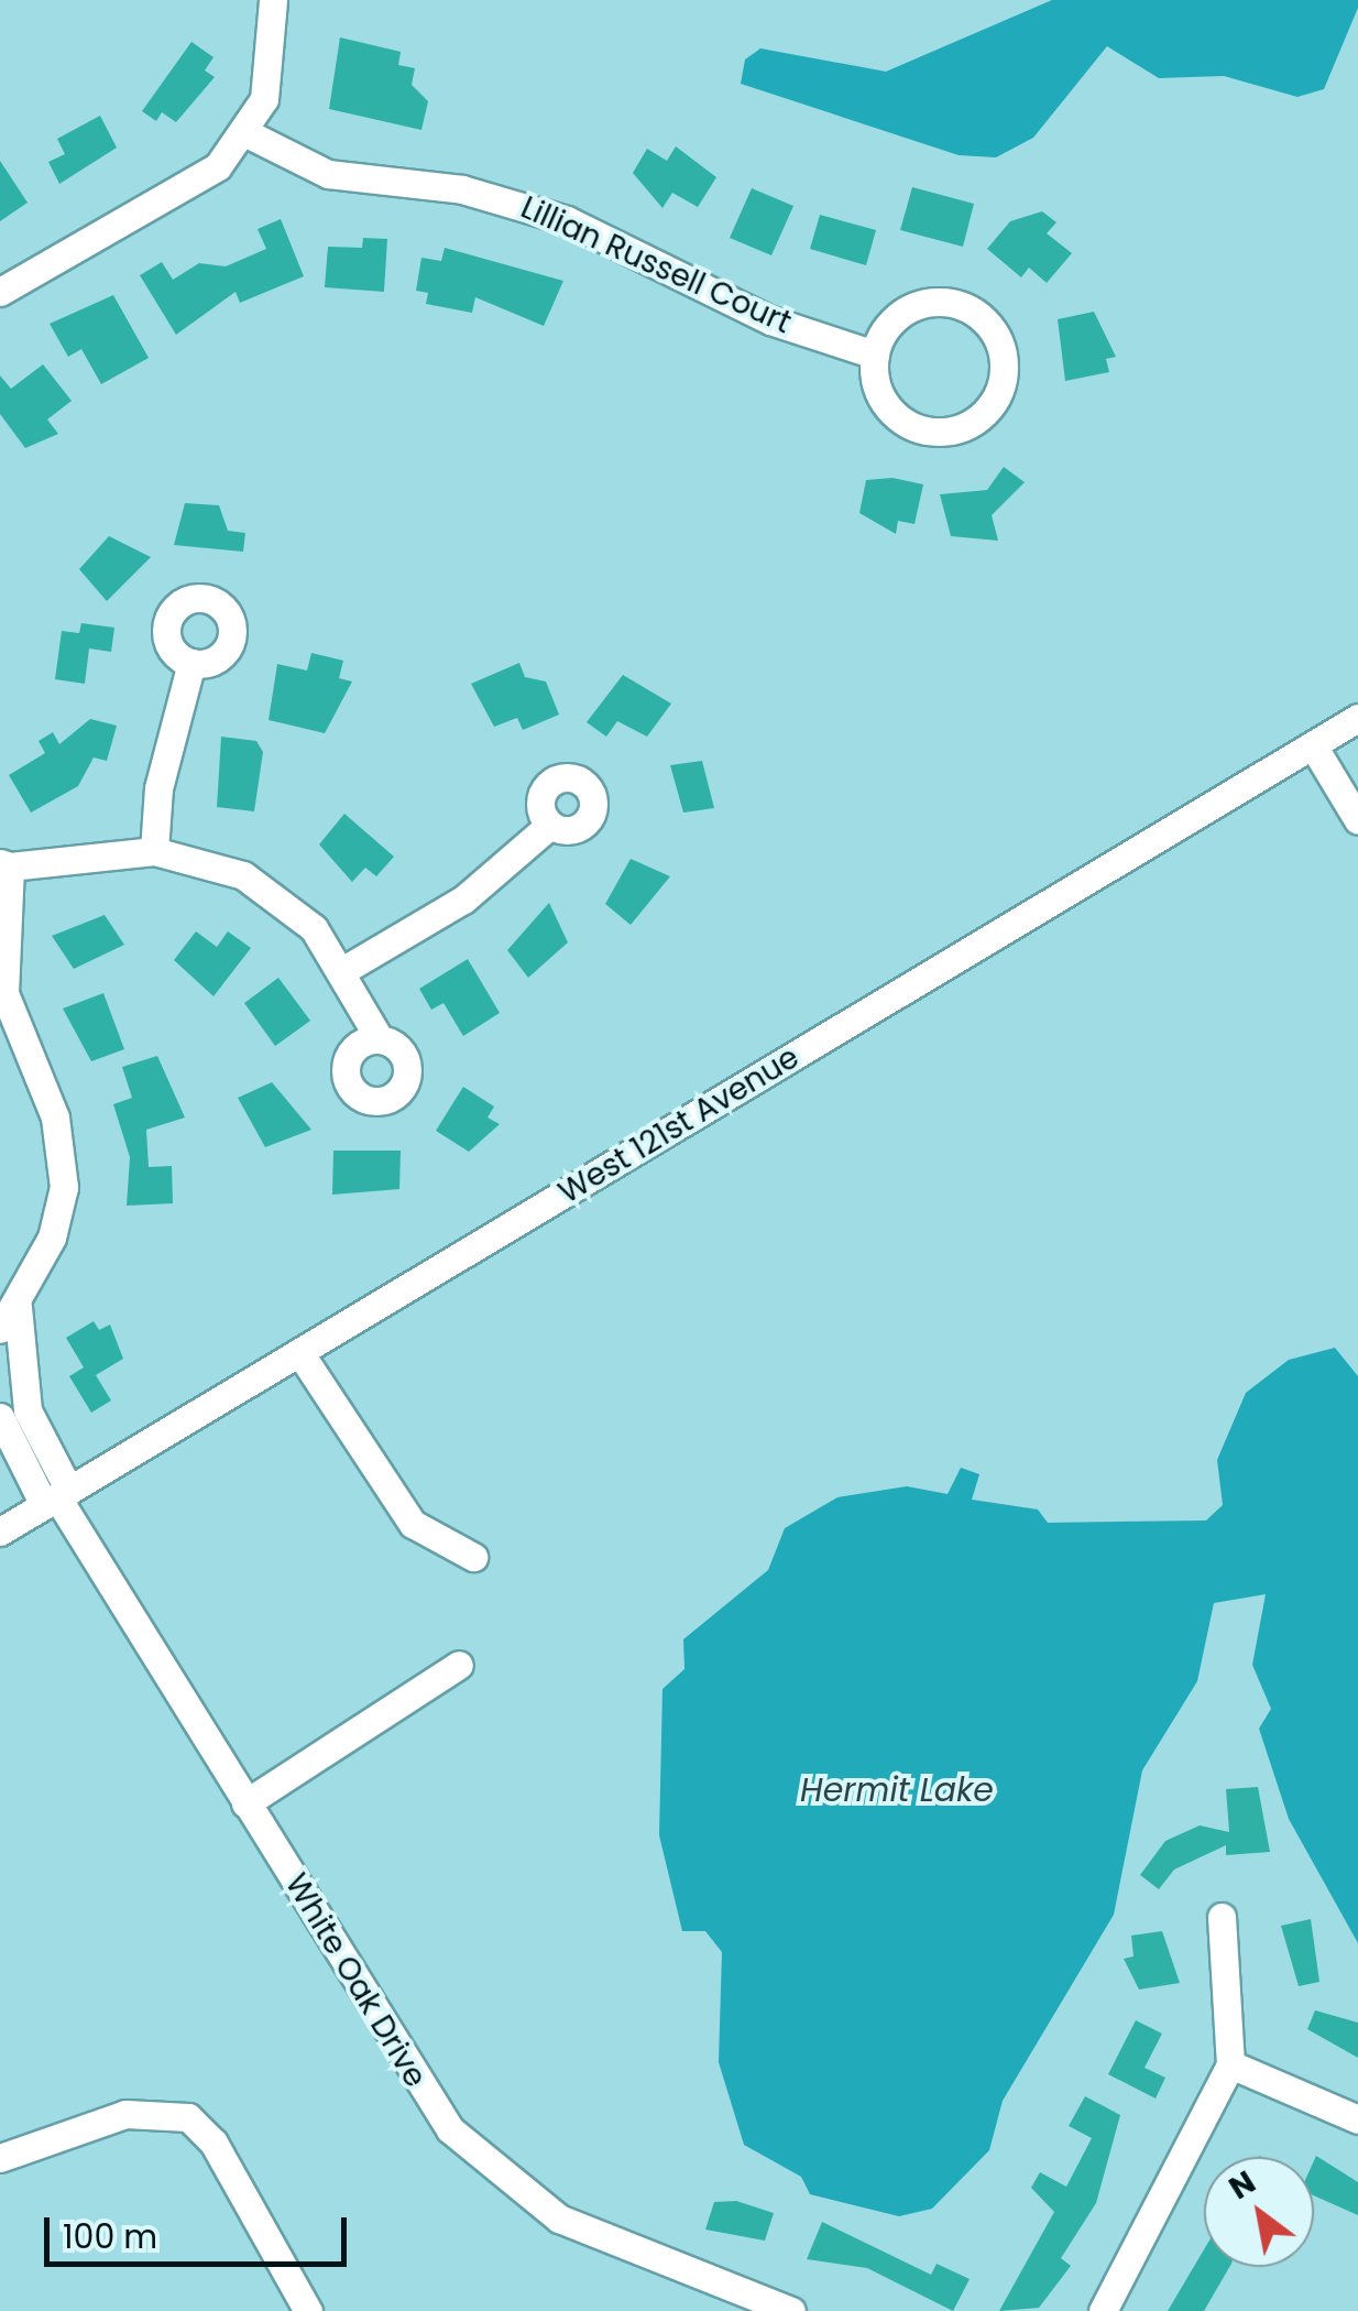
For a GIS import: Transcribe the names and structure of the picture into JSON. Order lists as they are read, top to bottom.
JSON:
{
  "streets": {
    "street": ["Lillian Russell Court", "West 121st Avenue", "White Oak Drive"]
  },
  "crossings": [
    ["West 121st Avenue", "White Oak Drive"]
  ],
  "water": ["Hermit Lake"],
  "scale_bar": "100 m",
  "north": "top left"
}
